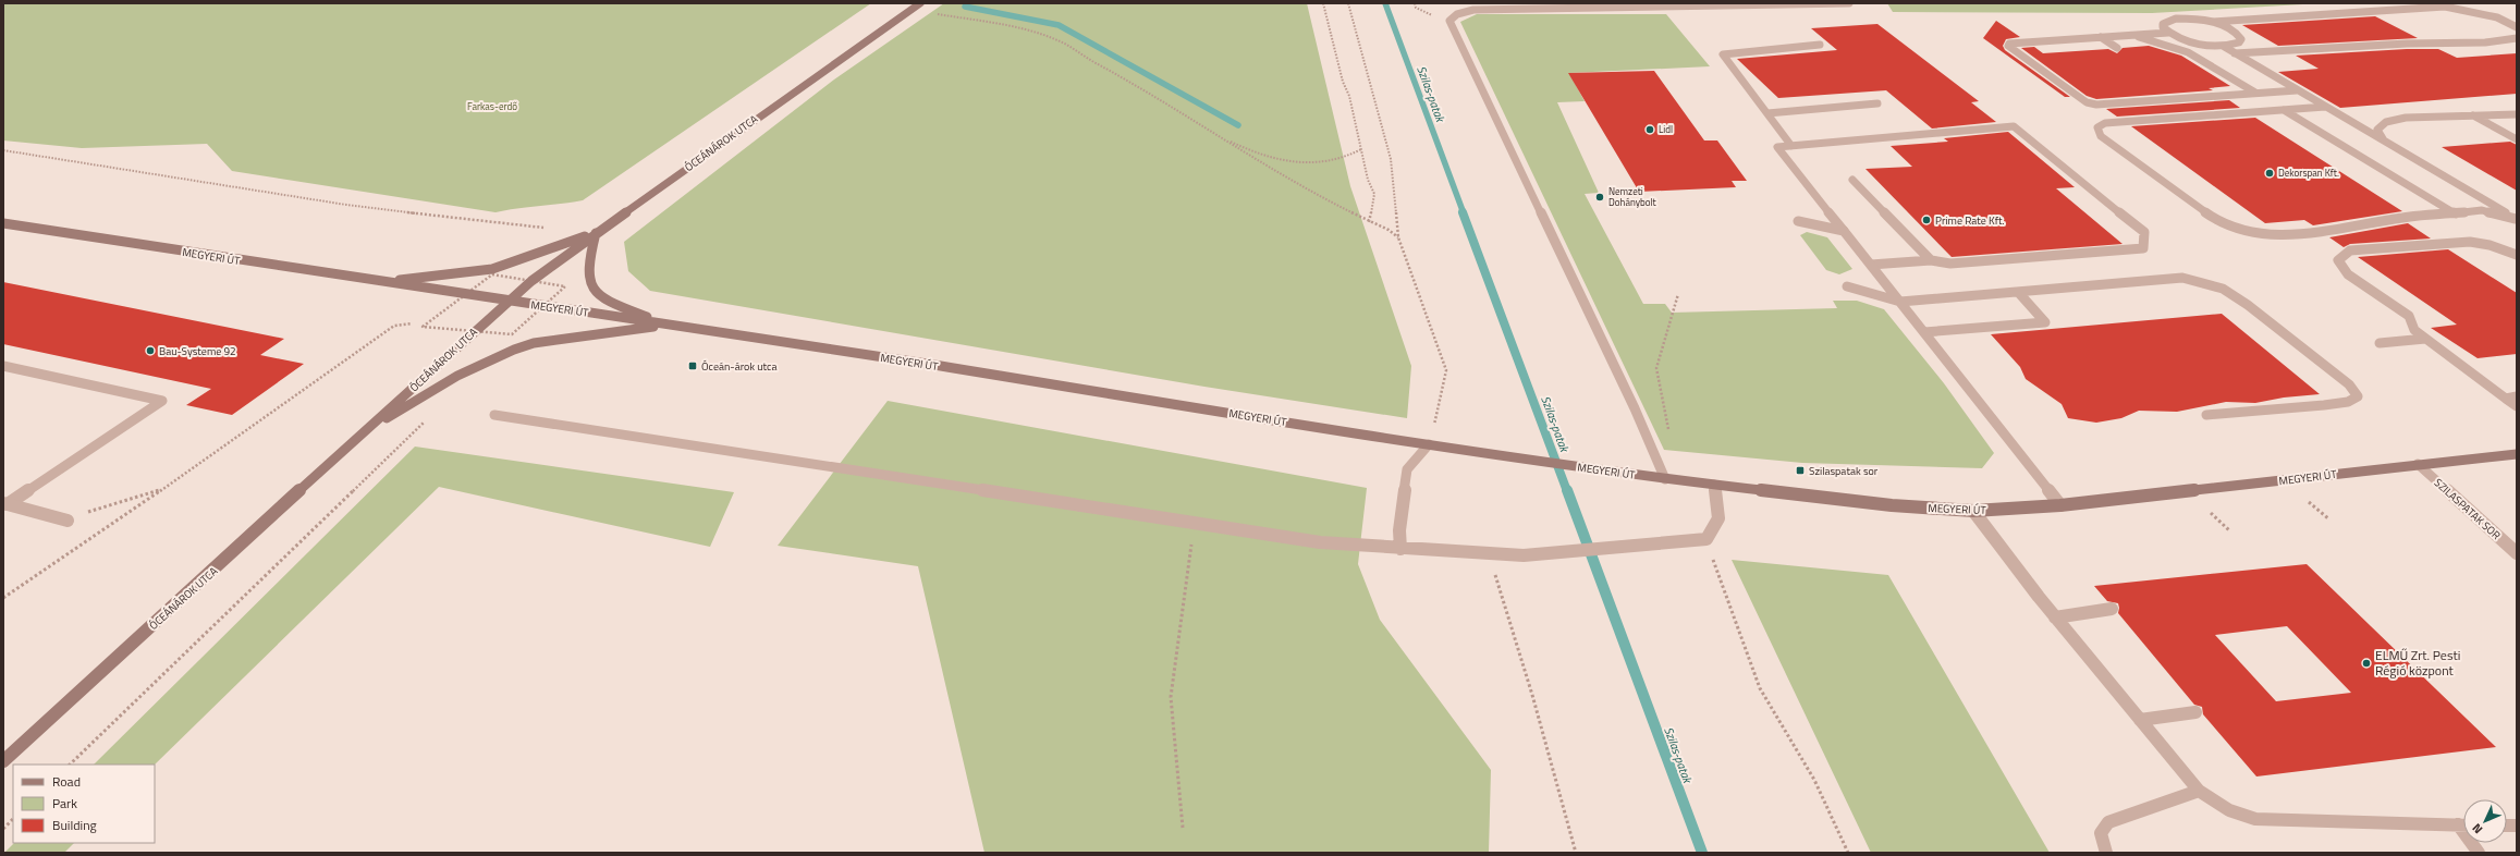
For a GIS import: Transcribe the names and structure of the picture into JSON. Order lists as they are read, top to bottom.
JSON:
{
  "streets": {
    "main road": ["ÓCEÁNÁROK UTCA", "MEGYERI ÚT"],
    "street": ["SZILASPATAK SOR"]
  },
  "crossings": [
    ["ÓCEÁNÁROK UTCA", "MEGYERI ÚT"],
    ["MEGYERI ÚT", "SZILASPATAK SOR"]
  ],
  "water": ["Szilas-patak"],
  "parks": ["Farkas-erdő"],
  "places": {
    "other": [
      "Lidl",
      "Dekorspan Kft.",
      "Nemzeti Dohánybolt",
      "Prime Rate Kft.",
      "Bau-Systeme 92",
      "ELMŰ Zrt. Pesti Régió központ"
    ],
    "transit": ["Óceán-árok utca", "Szilaspatak sor"]
  },
  "legend": ["Road", "Park", "Building"],
  "north": "bottom left"
}
